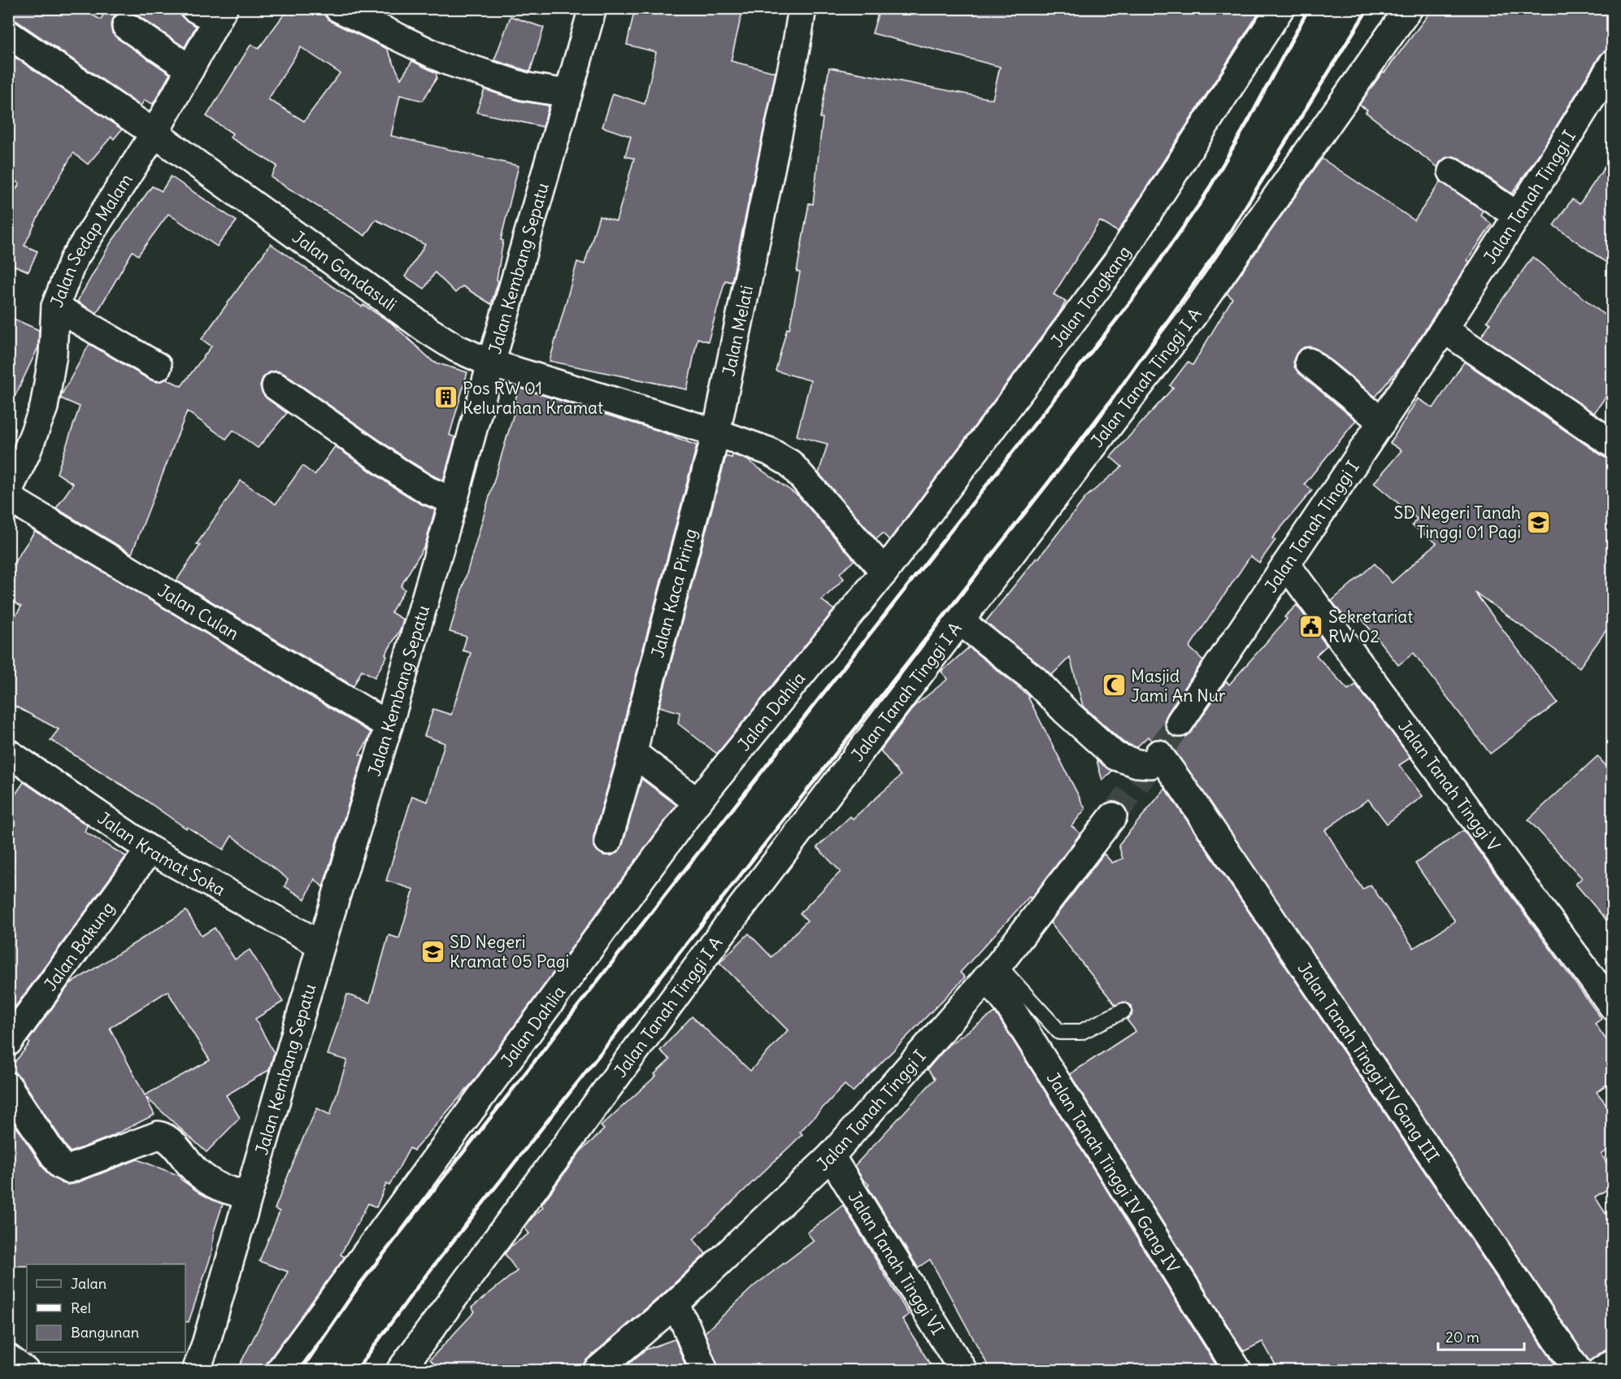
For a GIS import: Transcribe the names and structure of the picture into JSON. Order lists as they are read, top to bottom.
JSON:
{
  "streets": {
    "street": [
      "Jalan Tanah Tinggi I",
      "Jalan Sedap Malam",
      "Jalan Kembang Sepatu",
      "Jalan Gandasuli",
      "Jalan Tongkang",
      "Jalan Melati",
      "Jalan Tanah Tinggi I A",
      "Jalan Kaca Piring",
      "Jalan Culan",
      "Jalan Dahlia",
      "Jalan Tanah Tinggi V",
      "Jalan Kramat Soka",
      "Jalan Bakung",
      "Jalan Tanah Tinggi IV Gang III",
      "Jalan Tanah Tinggi IV Gang IV",
      "Jalan Tanah Tinggi VI"
    ]
  },
  "crossings": [
    ["Jalan Tanah Tinggi I", "Jalan Tanah Tinggi V"],
    ["Jalan Tanah Tinggi I", "Jalan Tanah Tinggi IV Gang IV"],
    ["Jalan Tanah Tinggi I", "Jalan Tanah Tinggi VI"],
    ["Jalan Sedap Malam", "Jalan Gandasuli"],
    ["Jalan Kembang Sepatu", "Jalan Gandasuli"],
    ["Jalan Kembang Sepatu", "Jalan Culan"],
    ["Jalan Kembang Sepatu", "Jalan Kramat Soka"],
    ["Jalan Gandasuli", "Jalan Melati"],
    ["Jalan Gandasuli", "Jalan Kaca Piring"],
    ["Jalan Tongkang", "Jalan Dahlia"],
    ["Jalan Melati", "Jalan Kaca Piring"],
    ["Jalan Tanah Tinggi I A", "Jalan Tanah Tinggi IV Gang III"],
    ["Jalan Kramat Soka", "Jalan Bakung"]
  ],
  "places": {
    "building": ["Pos RW 01 Kelurahan Kramat"],
    "school or university": ["SD Negeri Tanah Tinggi 01 Pagi", "SD Negeri Kramat 05 Pagi"],
    "public building": ["Sekretariat RW 02"],
    "mosque": ["Masjid Jami An Nur"]
  },
  "legend": ["Jalan", "Rel", "Bangunan"],
  "scale_bar": "20 m"
}
